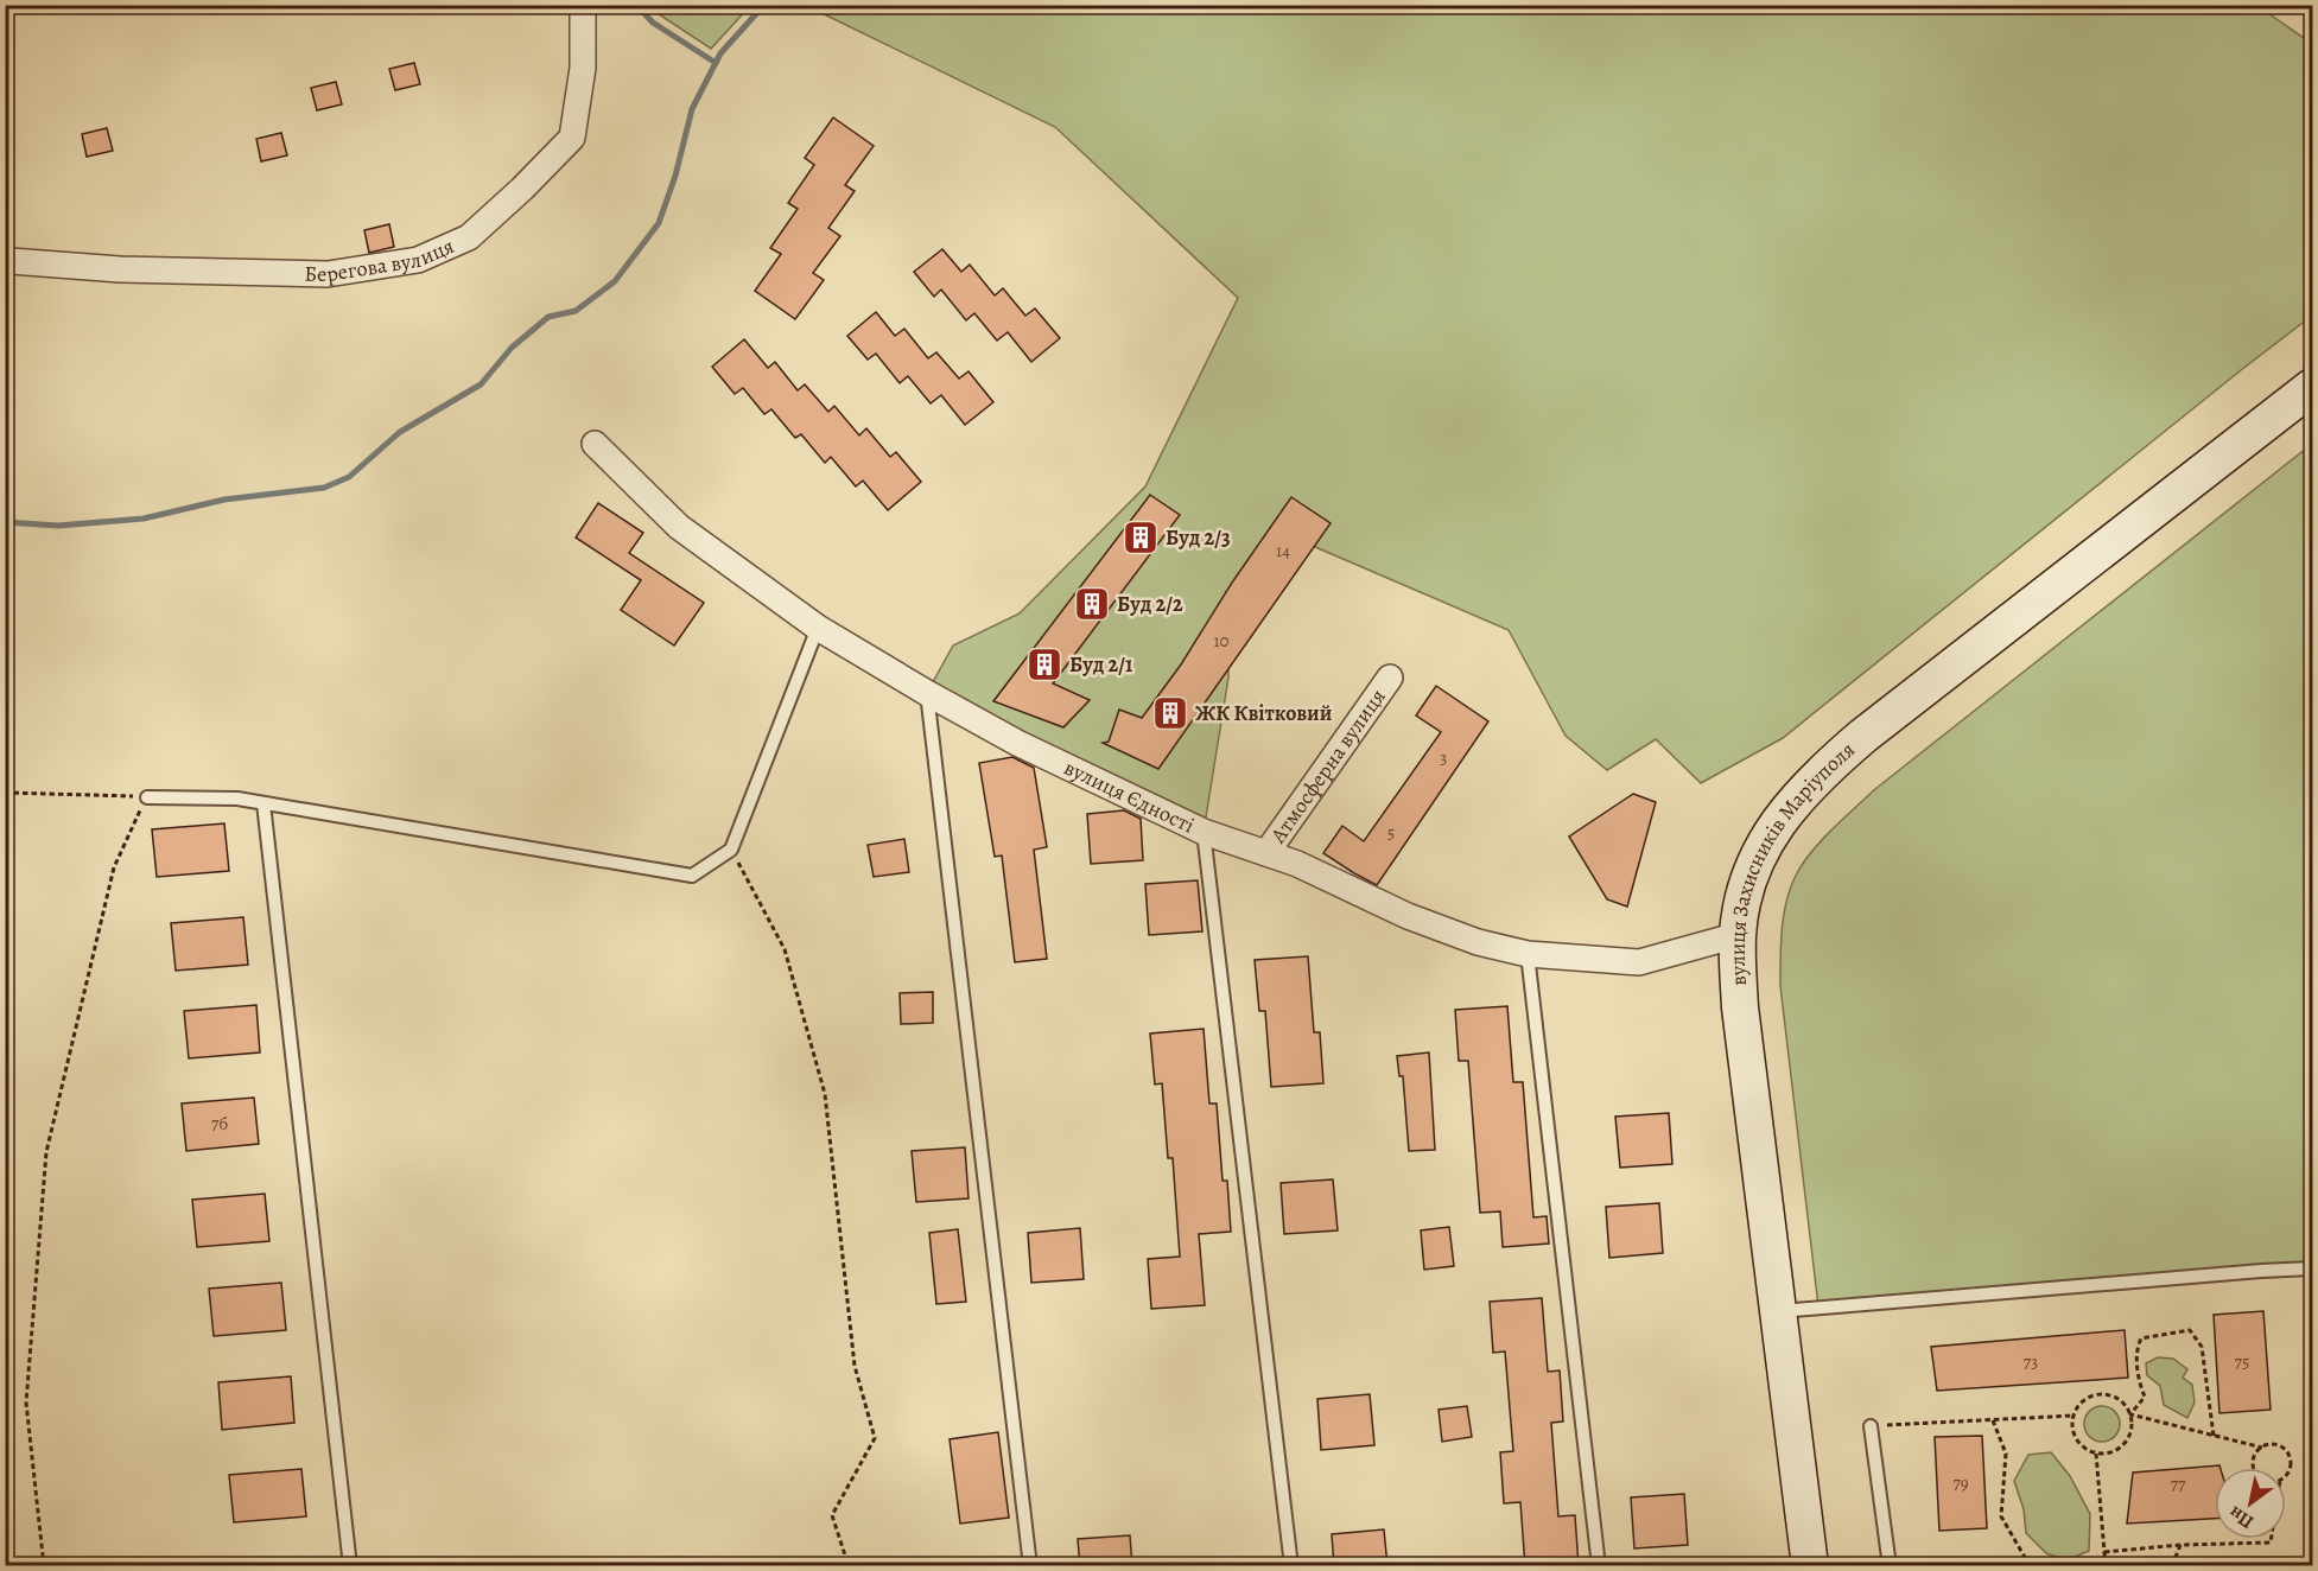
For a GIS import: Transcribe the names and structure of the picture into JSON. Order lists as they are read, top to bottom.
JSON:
{
  "streets": {
    "main road": ["вулиця Захисників Маріуполя"],
    "street": ["Берегова вулиця", "Атмосферна вулиця", "вулиця Єдності"]
  },
  "crossings": [
    ["Атмосферна вулиця", "вулиця Єдності"],
    ["вулиця Єдності", "вулиця Захисників Маріуполя"]
  ],
  "places": {
    "building": [
      "Буд 2/3",
      "Буд 2/2",
      "Буд 2/1",
      "ЖК Квітковий"
    ]
  },
  "house_numbers": [
    "14",
    "10",
    "3",
    "5",
    "7б",
    "73",
    "75",
    "79",
    "77"
  ],
  "north": "bottom left"
}
